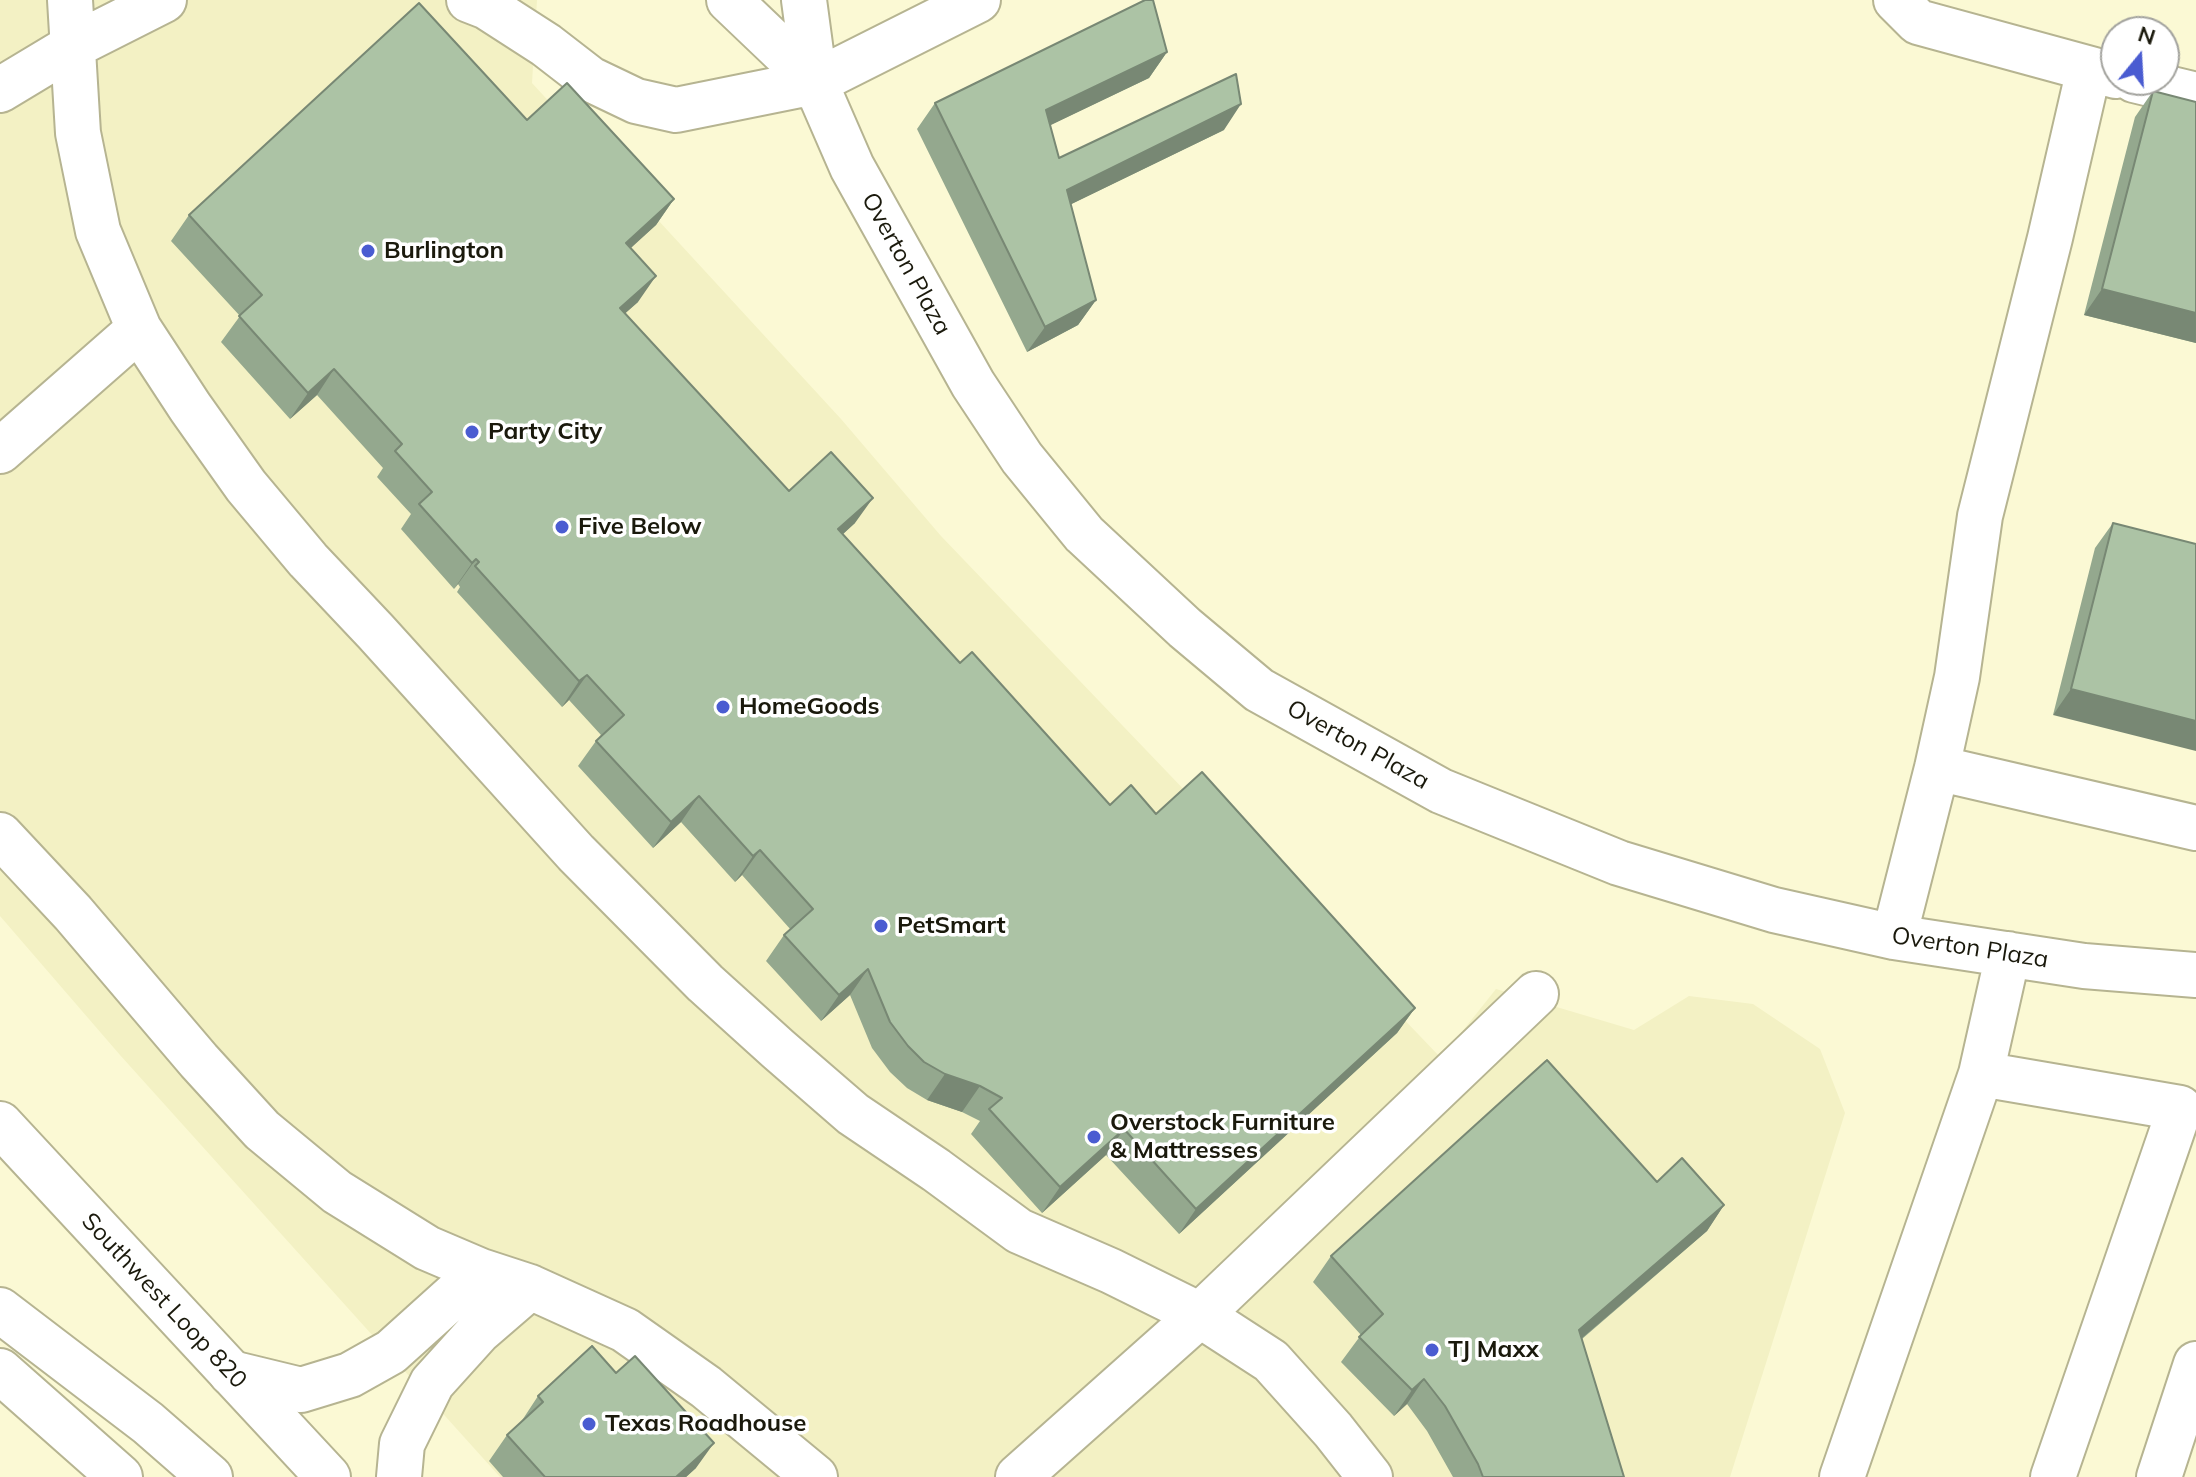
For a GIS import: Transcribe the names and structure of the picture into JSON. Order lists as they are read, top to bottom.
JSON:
{
  "streets": {
    "main road": ["Overton Plaza", "Southwest Loop 820"]
  },
  "places": [
    "Burlington",
    "Party City",
    "Five Below",
    "HomeGoods",
    "PetSmart",
    "Overstock Furniture & Mattresses",
    "TJ Maxx",
    "Texas Roadhouse"
  ],
  "north": "top"
}
